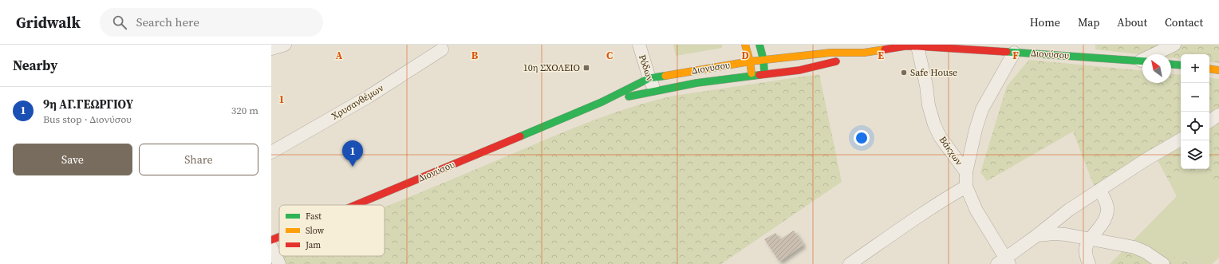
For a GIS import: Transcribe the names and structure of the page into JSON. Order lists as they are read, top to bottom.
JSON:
{
  "streets": {
    "main road": ["Διονύσου"],
    "street": ["Ρόδων", "Χρυσανθέμων", "Βάκχων"]
  },
  "crossings": [
    ["Διονύσου", "Ρόδων"],
    ["Διονύσου", "Βάκχων"]
  ],
  "places": {
    "transit": ["10η ΣΧΟΛΕΙΟ"],
    "other": ["Safe House"]
  },
  "legend": ["Fast", "Slow", "Jam"],
  "north": "top left",
  "page": {
    "header": "Gridwalk",
    "search": "Search here",
    "nav": [
      "Home",
      "Map",
      "About",
      "Contact"
    ],
    "heading": "Nearby",
    "map_buttons": ["+", "−"],
    "list": [
      {
        "mark": "1",
        "name": "9η ΑΓ.ΓΕΩΡΓΙΟΥ",
        "note": "Bus stop · Διονύσου",
        "value": "320 m"
      }
    ],
    "buttons": ["Save", "Share"],
    "pins": "1"
  },
  "grid": {
    "columns": [
      "A",
      "B",
      "C",
      "D",
      "E",
      "F"
    ],
    "rows": ["1"]
  }
}
